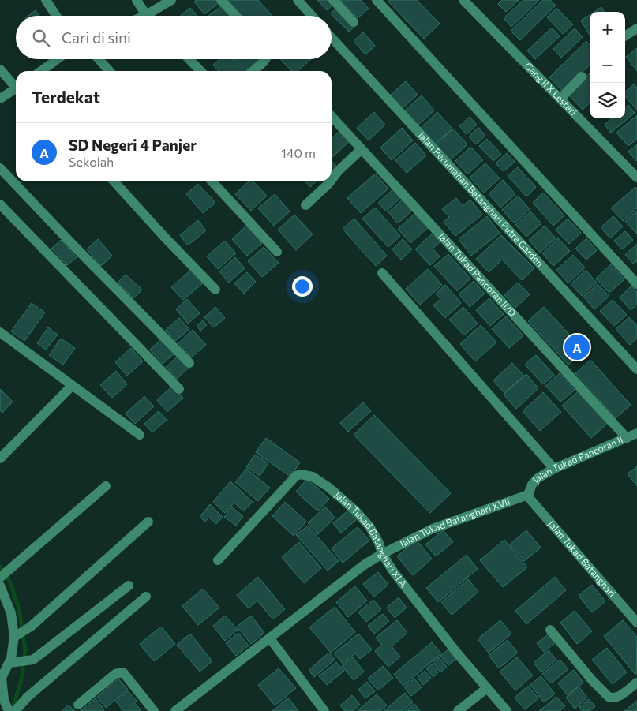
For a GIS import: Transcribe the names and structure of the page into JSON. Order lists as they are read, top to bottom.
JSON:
{
  "streets": {
    "street": [
      "Gang II X Lestari",
      "Jalan Perumahan Batanghari Putra Garden",
      "Jalan Tukad Pancoran II/D",
      "Jalan Tukad Pancoran II",
      "Jalan Tukad Batanghari XVII",
      "Jalan Tukad Batanghari XI A",
      "Jalan Tukad Batanghari"
    ]
  },
  "crossings": [
    ["Jalan Tukad Pancoran II/D", "Jalan Tukad Pancoran II"],
    ["Jalan Tukad Pancoran II", "Jalan Tukad Batanghari XVII"],
    ["Jalan Tukad Pancoran II", "Jalan Tukad Batanghari"],
    ["Jalan Tukad Batanghari XVII", "Jalan Tukad Batanghari XI A"],
    ["Jalan Tukad Batanghari XVII", "Jalan Tukad Batanghari"]
  ],
  "page": {
    "map_buttons": ["+", "−"],
    "search": "Cari di sini",
    "heading": "Terdekat",
    "list": [
      {
        "mark": "A",
        "name": "SD Negeri 4 Panjer",
        "note": "Sekolah",
        "value": "140 m"
      }
    ],
    "pins": "A"
  }
}
